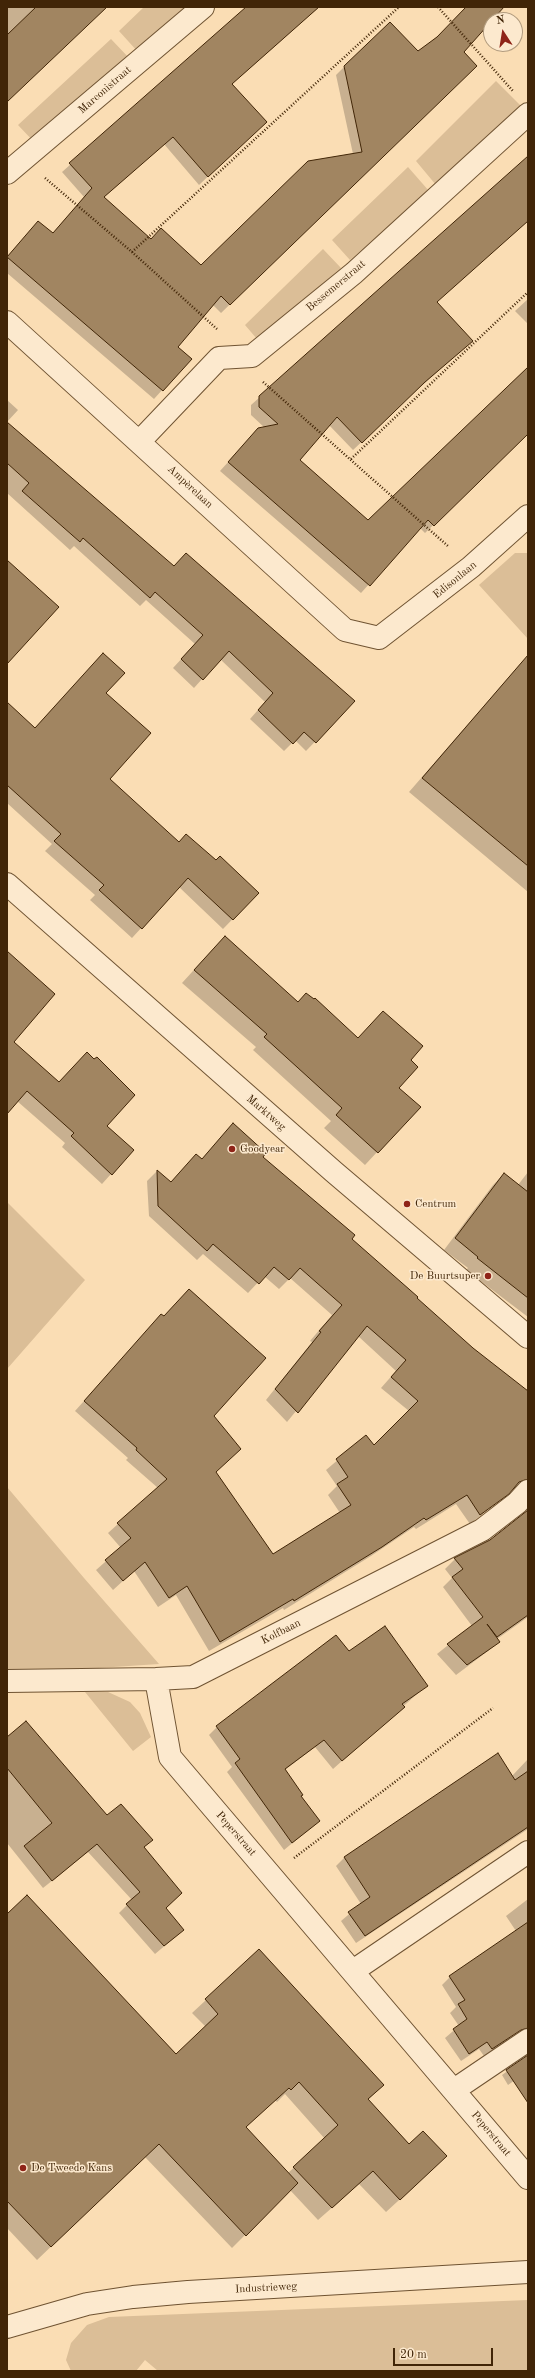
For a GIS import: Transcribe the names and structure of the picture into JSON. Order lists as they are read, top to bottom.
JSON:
{
  "streets": {
    "street": [
      "Marconistraat",
      "Bessemerstraat",
      "Ampèrelaan",
      "Edisonlaan",
      "Marktweg",
      "Kolfbaan",
      "Peperstraat",
      "Industrieweg"
    ]
  },
  "crossings": [
    ["Bessemerstraat", "Ampèrelaan"],
    ["Ampèrelaan", "Edisonlaan"],
    ["Kolfbaan", "Peperstraat"]
  ],
  "places": [
    "Goodyear",
    "Centrum",
    "De Buurtsuper",
    "De Tweede Kans"
  ],
  "scale_bar": "20 m",
  "north": "top"
}
